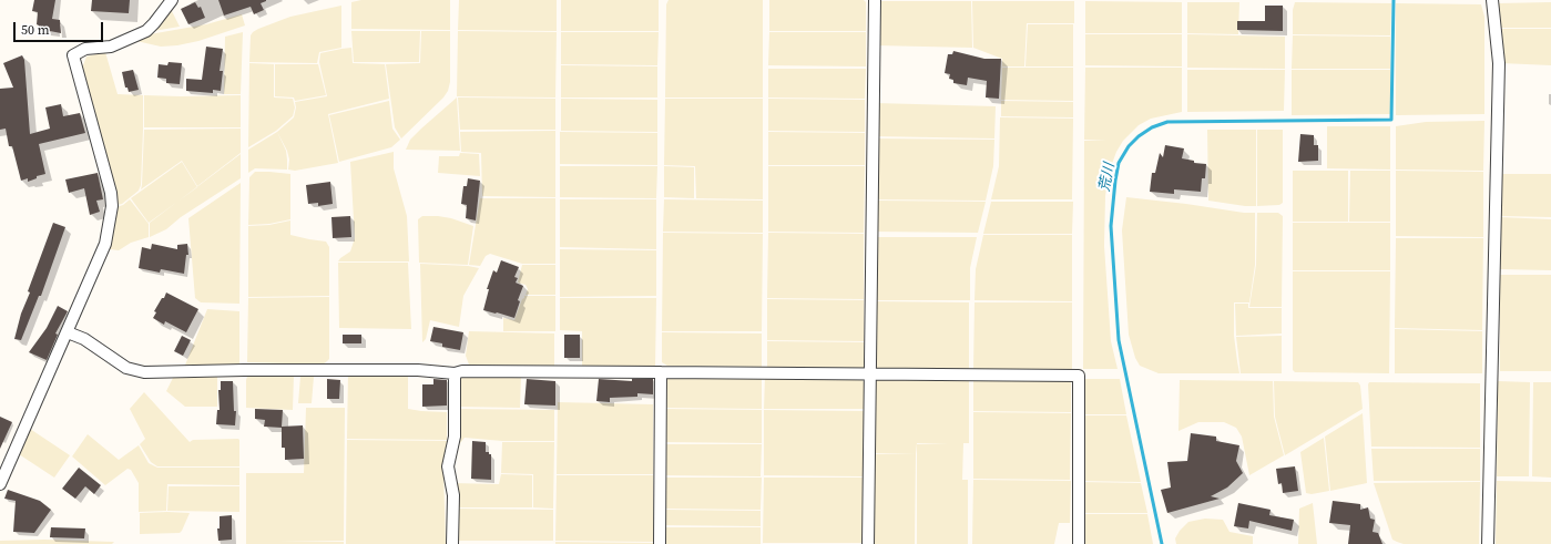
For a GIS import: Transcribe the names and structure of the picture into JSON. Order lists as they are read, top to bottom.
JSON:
{
  "water": ["荒川"],
  "scale_bar": "50 m"
}
